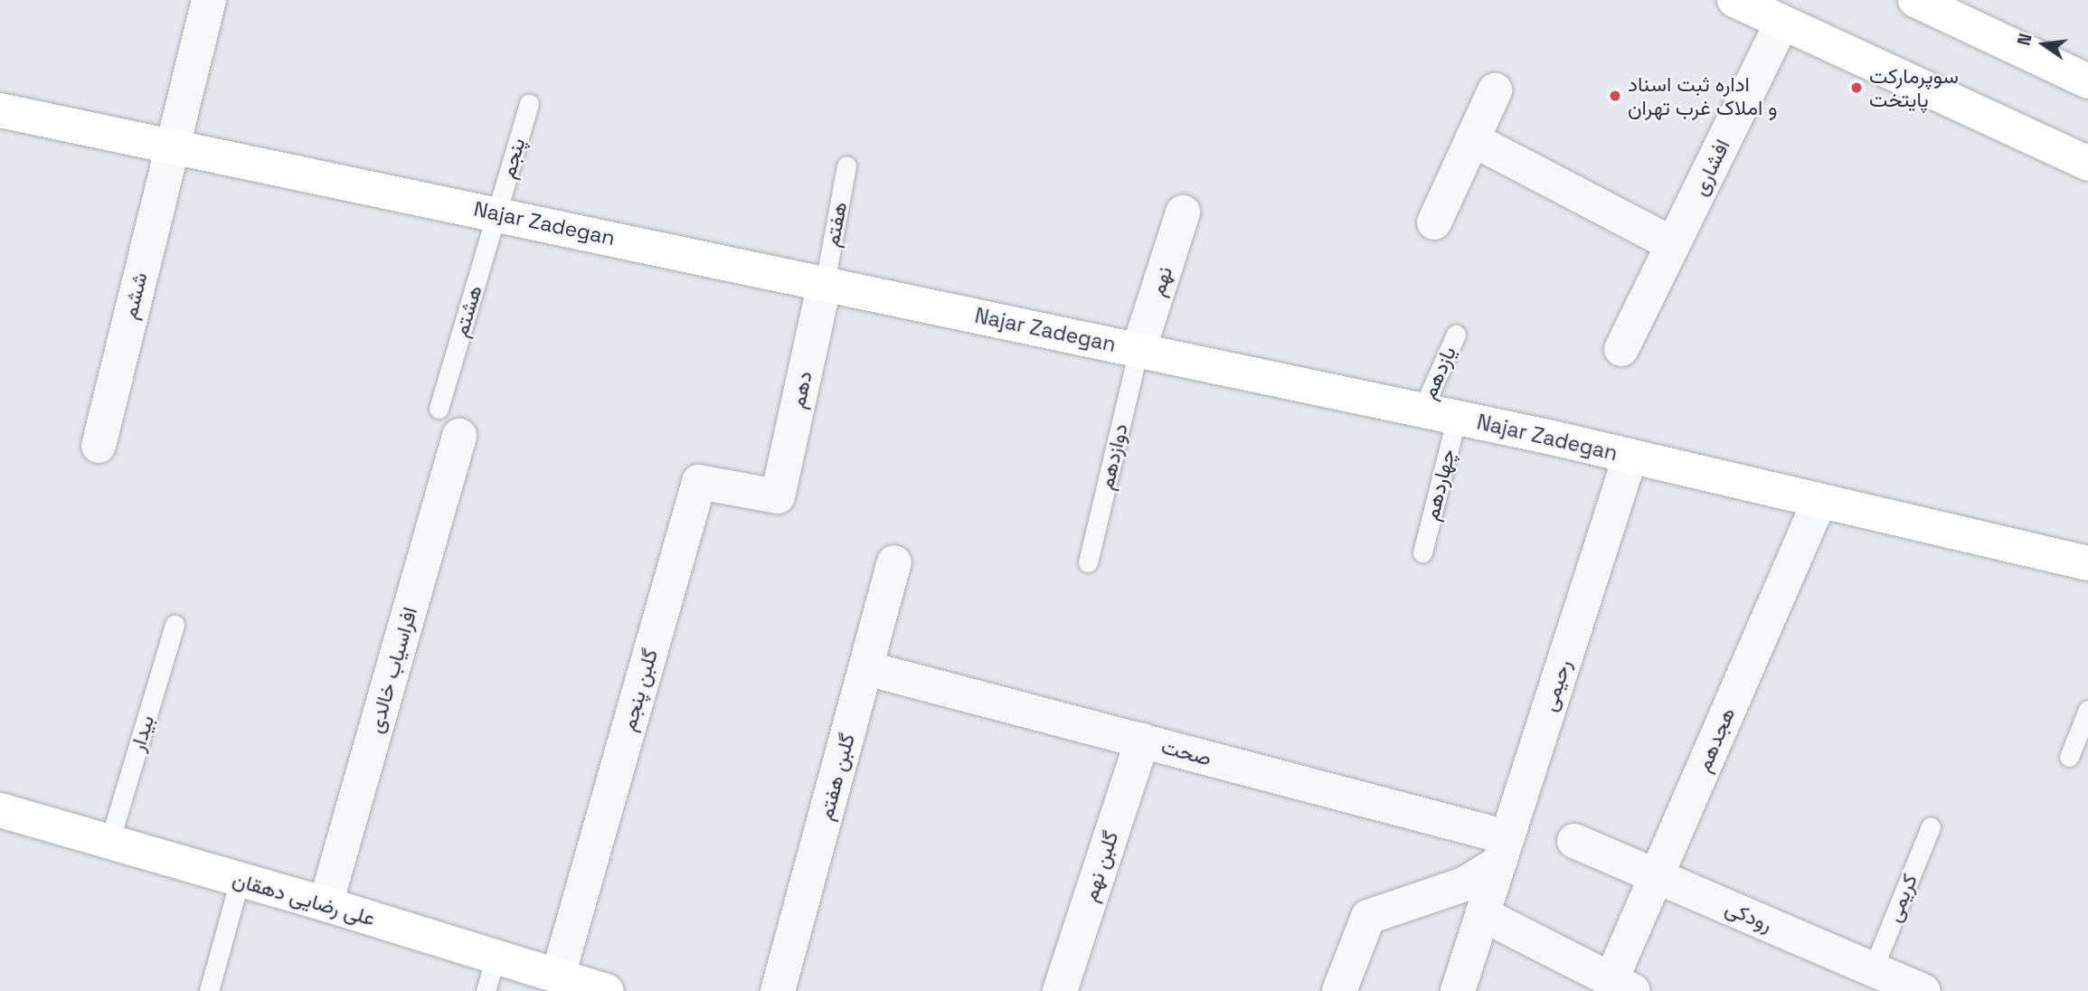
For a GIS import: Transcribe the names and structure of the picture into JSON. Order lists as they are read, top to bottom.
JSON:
{
  "streets": {
    "street": [
      "افشاری",
      "Najar Zadegan",
      "نهم",
      "ششم",
      "دهم",
      "افراسیاب خالدی",
      "رحیمی",
      "گلبن پنجم",
      "هجدهم",
      "صحت",
      "گلبن هفتم",
      "گلبن نهم",
      "علی رضایی دهقان",
      "رودکی"
    ],
    "lane": [
      "پنجم",
      "هفتم",
      "هشتم",
      "یازدهم",
      "دوازدهم",
      "چهاردهم",
      "بیدار",
      "کریمی"
    ]
  },
  "crossings": [
    ["پنجم", "Najar Zadegan"],
    ["پنجم", "هشتم"],
    ["Najar Zadegan", "هفتم"],
    ["Najar Zadegan", "نهم"],
    ["Najar Zadegan", "ششم"],
    ["Najar Zadegan", "هشتم"],
    ["Najar Zadegan", "یازدهم"],
    ["Najar Zadegan", "دهم"],
    ["Najar Zadegan", "دوازدهم"],
    ["Najar Zadegan", "چهاردهم"],
    ["Najar Zadegan", "رحیمی"],
    ["Najar Zadegan", "هجدهم"],
    ["هفتم", "دهم"],
    ["نهم", "دوازدهم"],
    ["دهم", "گلبن پنجم"],
    ["افراسیاب خالدی", "علی رضایی دهقان"],
    ["رحیمی", "صحت"],
    ["گلبن پنجم", "علی رضایی دهقان"],
    ["بیدار", "علی رضایی دهقان"],
    ["هجدهم", "رودکی"],
    ["صحت", "گلبن هفتم"],
    ["صحت", "گلبن نهم"],
    ["کریمی", "رودکی"]
  ],
  "places": ["سوپرمارکت پایتخت", "اداره ثبت اسناد و املاک غرب تهران"],
  "north": "left"
}
